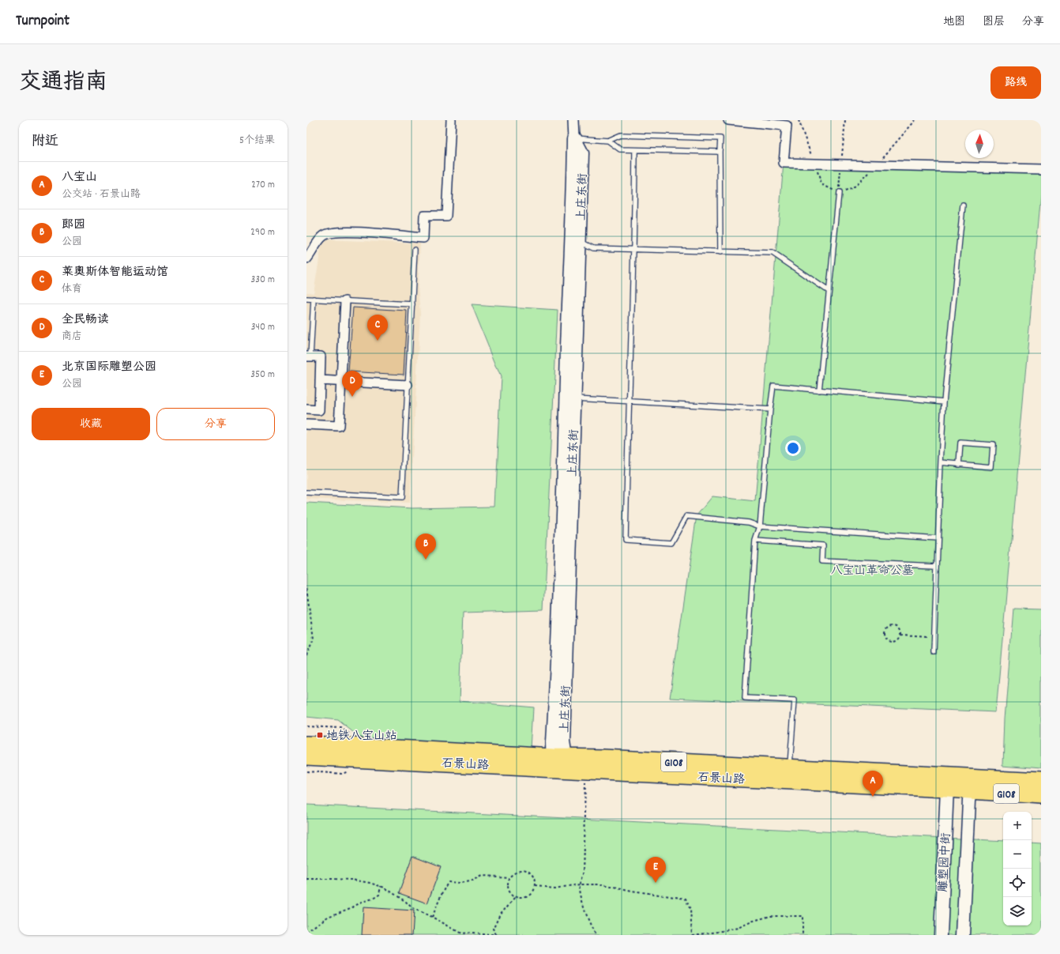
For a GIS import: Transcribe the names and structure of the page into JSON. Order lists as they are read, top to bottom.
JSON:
{
  "streets": {
    "highway": ["G108", "石景山路"],
    "main road": ["上庄东街", "雕塑园中街"]
  },
  "crossings": [
    ["上庄东街", "石景山路"],
    ["石景山路", "雕塑园中街"]
  ],
  "parks": ["八宝山革命公墓"],
  "places": {
    "transit": ["地铁八宝山站"]
  },
  "north": "top",
  "page": {
    "header": "Turnpoint",
    "nav": ["地图", "图层", "分享"],
    "title": "交通指南",
    "buttons": [
      "路线",
      ["收藏", "分享"]
    ],
    "heading": ["附近", "5个结果"],
    "list": [
      {
        "mark": "A",
        "name": "八宝山",
        "note": "公交站 · 石景山路",
        "value": "270 m"
      },
      {
        "mark": "B",
        "name": "郎园",
        "note": "公园",
        "value": "290 m"
      },
      {
        "mark": "C",
        "name": "莱奥斯体智能运动馆",
        "note": "体育",
        "value": "330 m"
      },
      {
        "mark": "D",
        "name": "全民畅读",
        "note": "商店",
        "value": "340 m"
      },
      {
        "mark": "E",
        "name": "北京国际雕塑公园",
        "note": "公园",
        "value": "350 m"
      }
    ],
    "pins": [
      "C",
      "D",
      "B",
      "A",
      "E"
    ],
    "map_buttons": ["+", "−"]
  }
}
